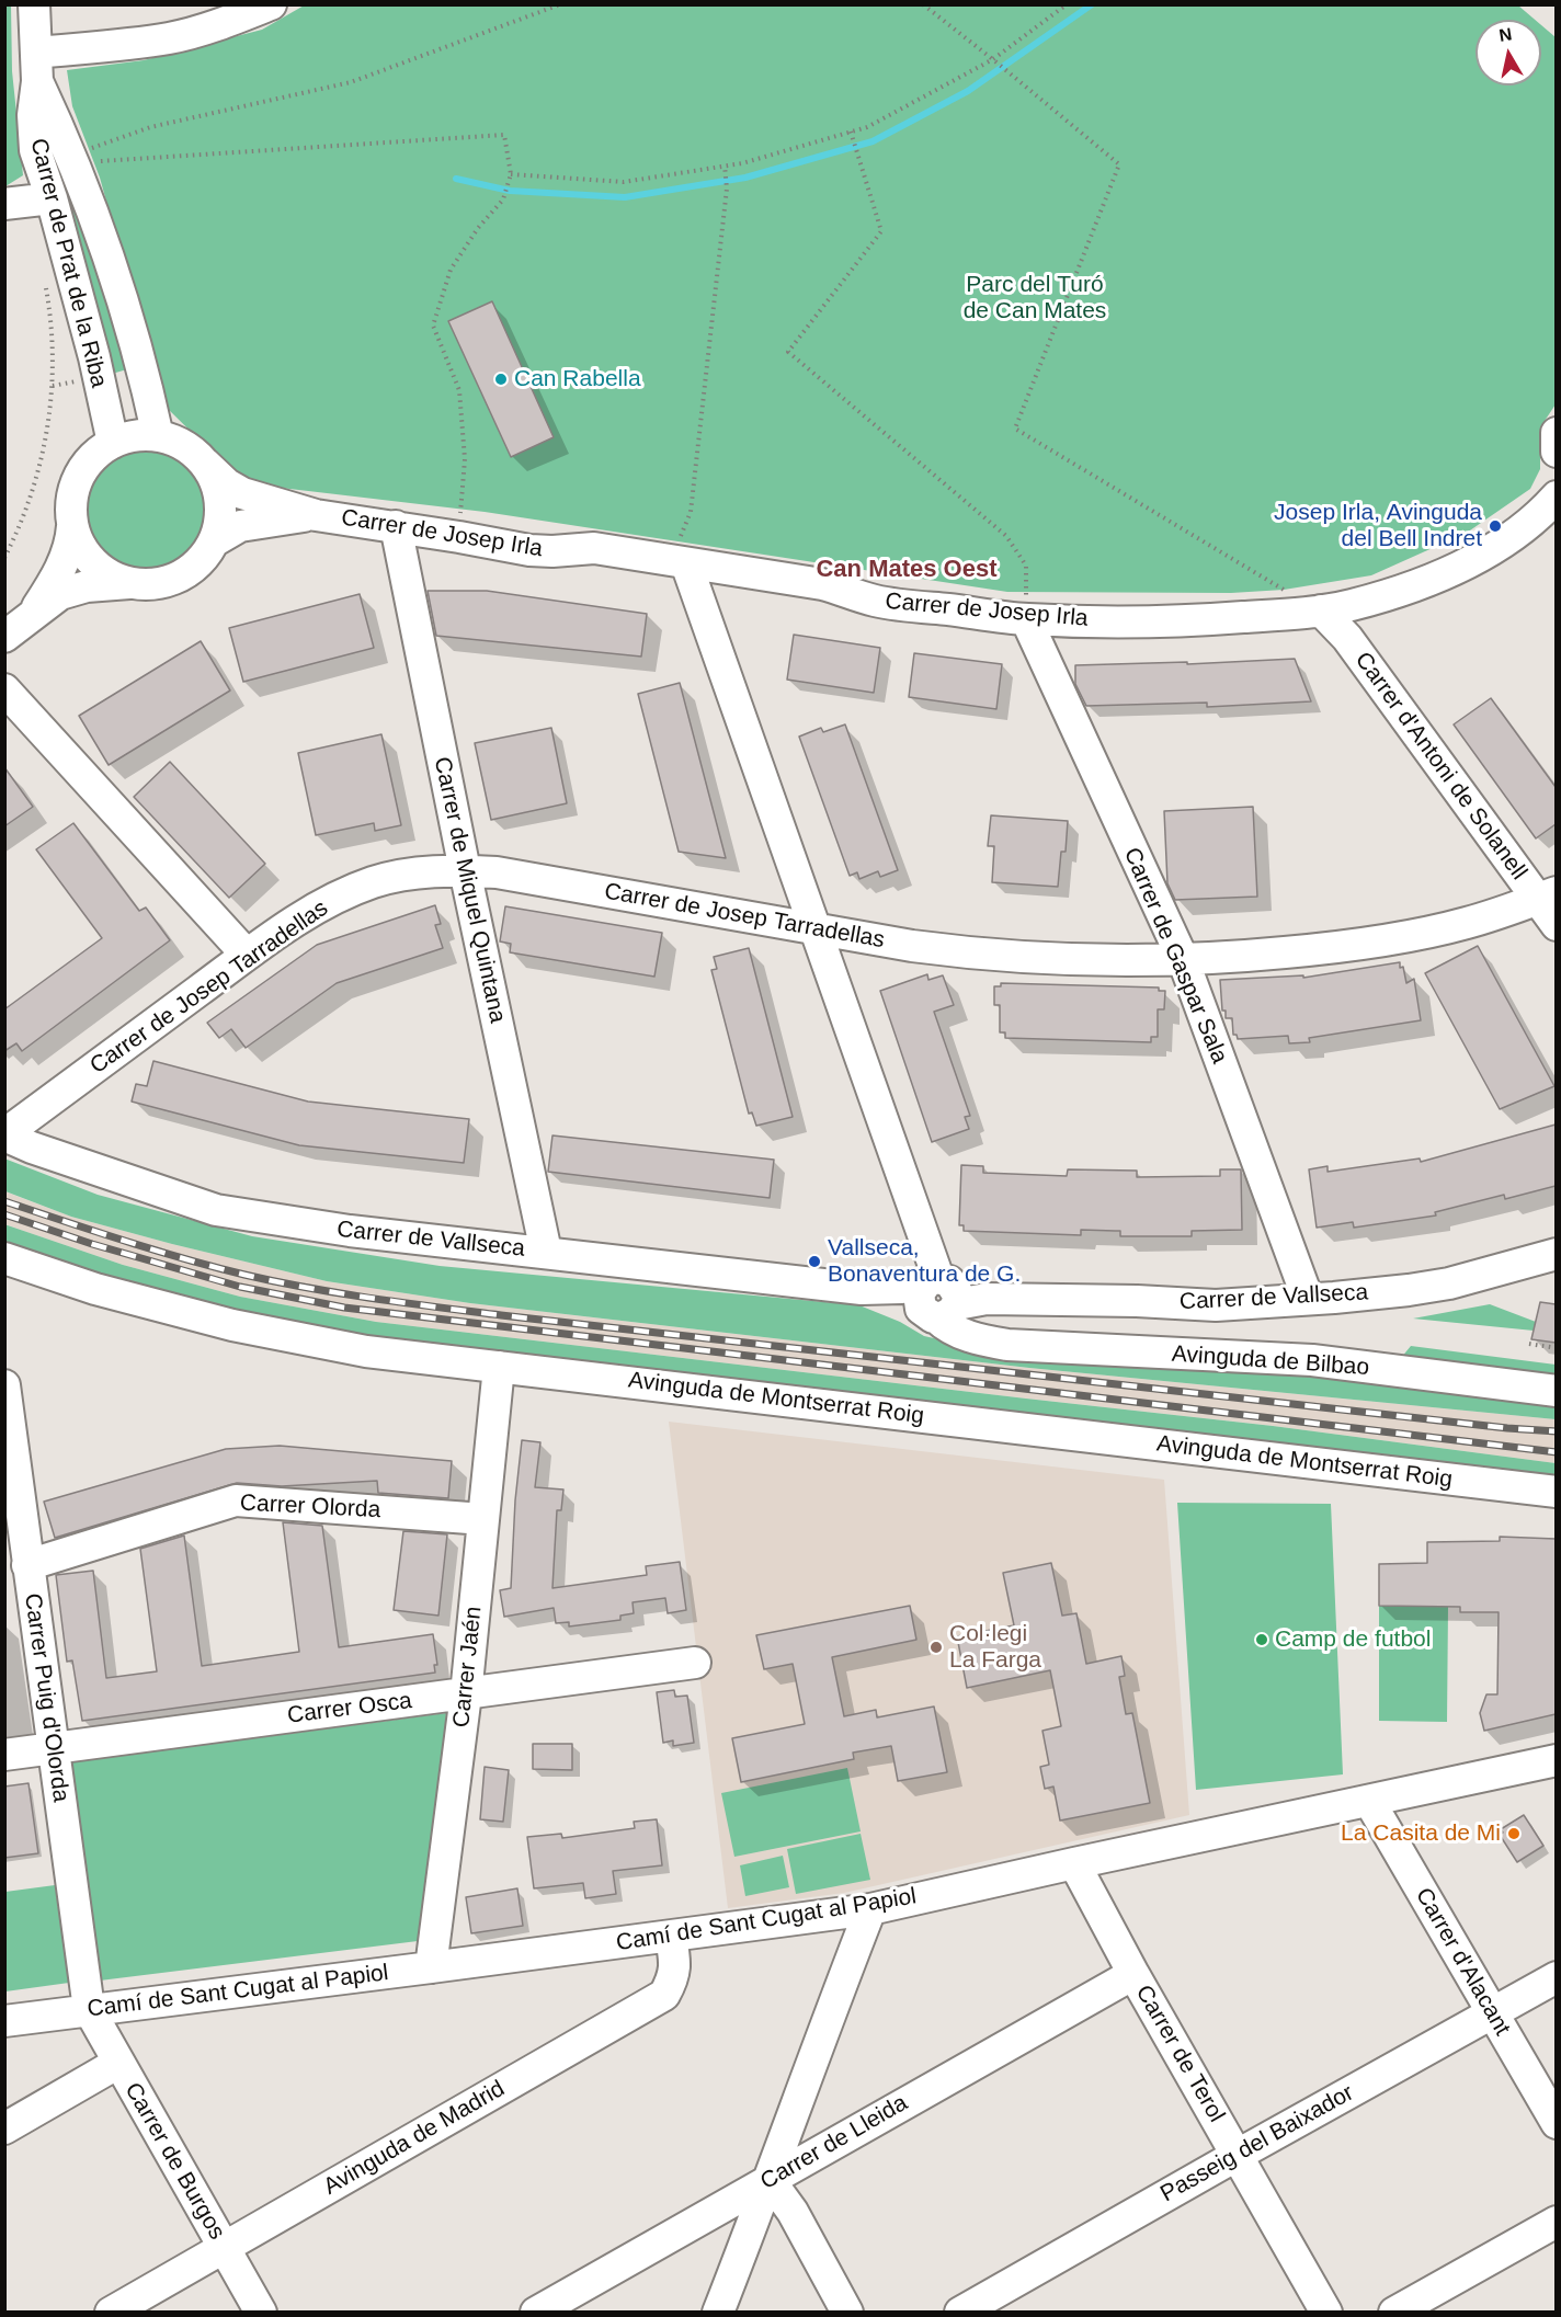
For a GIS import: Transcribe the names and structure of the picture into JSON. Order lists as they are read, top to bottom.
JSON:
{
  "streets": {
    "street": [
      "Carrer de Prat de la Riba",
      "Carrer de Josep Irla",
      "Carrer d'Antoni de Solanell",
      "Carrer de Miquel Quintana",
      "Carrer de Josep Tarradellas",
      "Carrer de Gaspar Sala",
      "Carrer de Vallseca",
      "Avinguda de Bilbao",
      "Avinguda de Montserrat Roig",
      "Carrer Olorda",
      "Carrer Jaén",
      "Carrer Puig d'Olorda",
      "Carrer Osca",
      "Camí de Sant Cugat al Papiol",
      "Carrer d'Alacant",
      "Carrer de Terol",
      "Avinguda de Madrid",
      "Carrer de Lleida",
      "Passeig del Baixador",
      "Carrer de Burgos"
    ]
  },
  "crossings": [
    ["Carrer de Josep Irla", "Carrer d'Antoni de Solanell"],
    ["Carrer de Josep Irla", "Carrer de Miquel Quintana"],
    ["Carrer de Josep Irla", "Carrer de Gaspar Sala"],
    ["Carrer d'Antoni de Solanell", "Carrer de Josep Tarradellas"],
    ["Carrer de Miquel Quintana", "Carrer de Josep Tarradellas"],
    ["Carrer de Miquel Quintana", "Carrer de Vallseca"],
    ["Carrer de Josep Tarradellas", "Carrer de Gaspar Sala"],
    ["Carrer de Josep Tarradellas", "Carrer de Vallseca"],
    ["Carrer de Gaspar Sala", "Carrer de Vallseca"],
    ["Carrer de Vallseca", "Avinguda de Bilbao"],
    ["Avinguda de Montserrat Roig", "Carrer Jaén"],
    ["Carrer Olorda", "Carrer Jaén"],
    ["Carrer Olorda", "Carrer Puig d'Olorda"],
    ["Carrer Jaén", "Carrer Osca"],
    ["Carrer Jaén", "Camí de Sant Cugat al Papiol"],
    ["Carrer Puig d'Olorda", "Carrer Osca"],
    ["Carrer Puig d'Olorda", "Camí de Sant Cugat al Papiol"],
    ["Carrer Puig d'Olorda", "Carrer de Burgos"],
    ["Camí de Sant Cugat al Papiol", "Carrer d'Alacant"],
    ["Camí de Sant Cugat al Papiol", "Carrer de Terol"],
    ["Camí de Sant Cugat al Papiol", "Avinguda de Madrid"],
    ["Camí de Sant Cugat al Papiol", "Carrer de Burgos"],
    ["Carrer d'Alacant", "Passeig del Baixador"],
    ["Carrer de Terol", "Carrer de Lleida"],
    ["Carrer de Terol", "Passeig del Baixador"],
    ["Avinguda de Madrid", "Carrer de Burgos"]
  ],
  "districts": ["Can Mates Oest"],
  "parks": ["Parc del Turó de Can Mates"],
  "places": [
    "Can Rabella",
    "Josep Irla, Avinguda del Bell Indret",
    "Vallseca, Bonaventura de G.",
    "Camp de futbol",
    "Col·legi La Farga",
    "La Casita de Mi"
  ],
  "north": "top"
}
